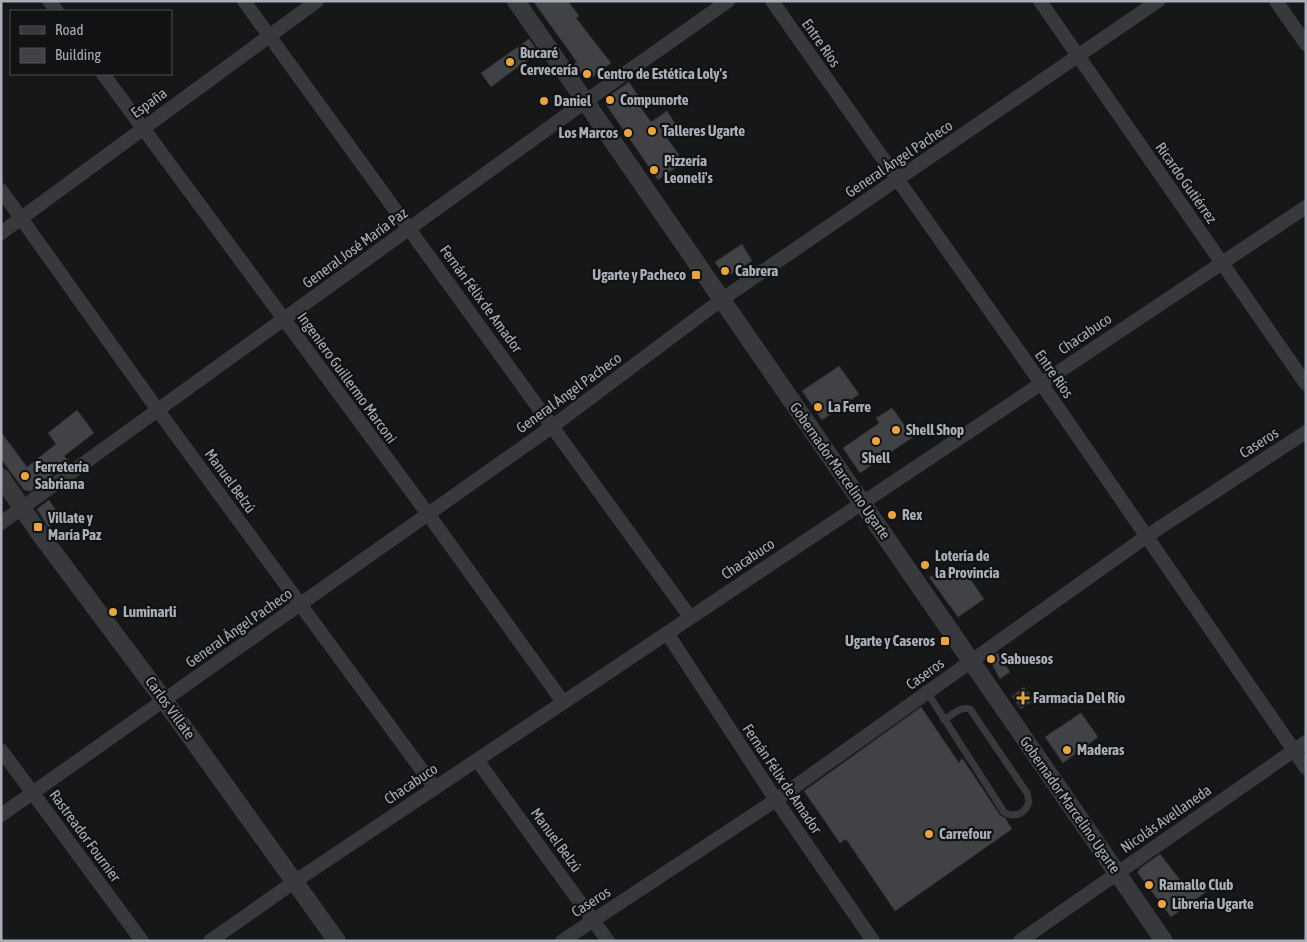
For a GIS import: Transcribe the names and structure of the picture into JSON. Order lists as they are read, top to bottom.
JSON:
{
  "streets": {
    "street": [
      "Entre Ríos",
      "España",
      "General Ángel Pacheco",
      "Ricardo Gutiérrez",
      "General José María Paz",
      "Fernán Félix de Amador",
      "Chacabuco",
      "Ingeniero Guillermo Marconi",
      "Caseros",
      "Gobernador Marcelino Ugarte",
      "Manuel Belzú",
      "Carlos Villate",
      "Nicolás Avellaneda",
      "Rastreador Fournier"
    ]
  },
  "crossings": [
    ["Entre Ríos", "General Ángel Pacheco"],
    ["Entre Ríos", "Chacabuco"],
    ["Entre Ríos", "Caseros"],
    ["Entre Ríos", "Nicolás Avellaneda"],
    ["España", "Fernán Félix de Amador"],
    ["España", "Ingeniero Guillermo Marconi"],
    ["España", "Manuel Belzú"],
    ["General Ángel Pacheco", "Ricardo Gutiérrez"],
    ["General Ángel Pacheco", "Fernán Félix de Amador"],
    ["General Ángel Pacheco", "Ingeniero Guillermo Marconi"],
    ["General Ángel Pacheco", "Gobernador Marcelino Ugarte"],
    ["General Ángel Pacheco", "Manuel Belzú"],
    ["General Ángel Pacheco", "Carlos Villate"],
    ["General Ángel Pacheco", "Rastreador Fournier"],
    ["Ricardo Gutiérrez", "Chacabuco"],
    ["General José María Paz", "Fernán Félix de Amador"],
    ["General José María Paz", "Ingeniero Guillermo Marconi"],
    ["General José María Paz", "Gobernador Marcelino Ugarte"],
    ["General José María Paz", "Manuel Belzú"],
    ["General José María Paz", "Carlos Villate"],
    ["Fernán Félix de Amador", "Chacabuco"],
    ["Fernán Félix de Amador", "Caseros"],
    ["Chacabuco", "Ingeniero Guillermo Marconi"],
    ["Chacabuco", "Gobernador Marcelino Ugarte"],
    ["Chacabuco", "Manuel Belzú"],
    ["Chacabuco", "Carlos Villate"],
    ["Caseros", "Gobernador Marcelino Ugarte"],
    ["Caseros", "Manuel Belzú"],
    ["Gobernador Marcelino Ugarte", "Nicolás Avellaneda"]
  ],
  "places": {
    "other": [
      "Bucaré Cervecería",
      "Centro de Estética Loly's",
      "Compunorte",
      "Daniel",
      "Talleres Ugarte",
      "Los Marcos",
      "Pizzería Leoneli's",
      "Cabrera",
      "La Ferre",
      "Shell Shop",
      "Shell",
      "Ferretería Sabriana",
      "Rex",
      "Lotería de la Provincia",
      "Luminarli",
      "Sabuesos",
      "Maderas",
      "Carrefour",
      "Ramallo Club",
      "Librería Ugarte"
    ],
    "transit": ["Ugarte y Pacheco", "Villate y María Paz", "Ugarte y Caseros"],
    "health": ["Farmacia Del Río"]
  },
  "legend": ["Road", "Building"]
}
